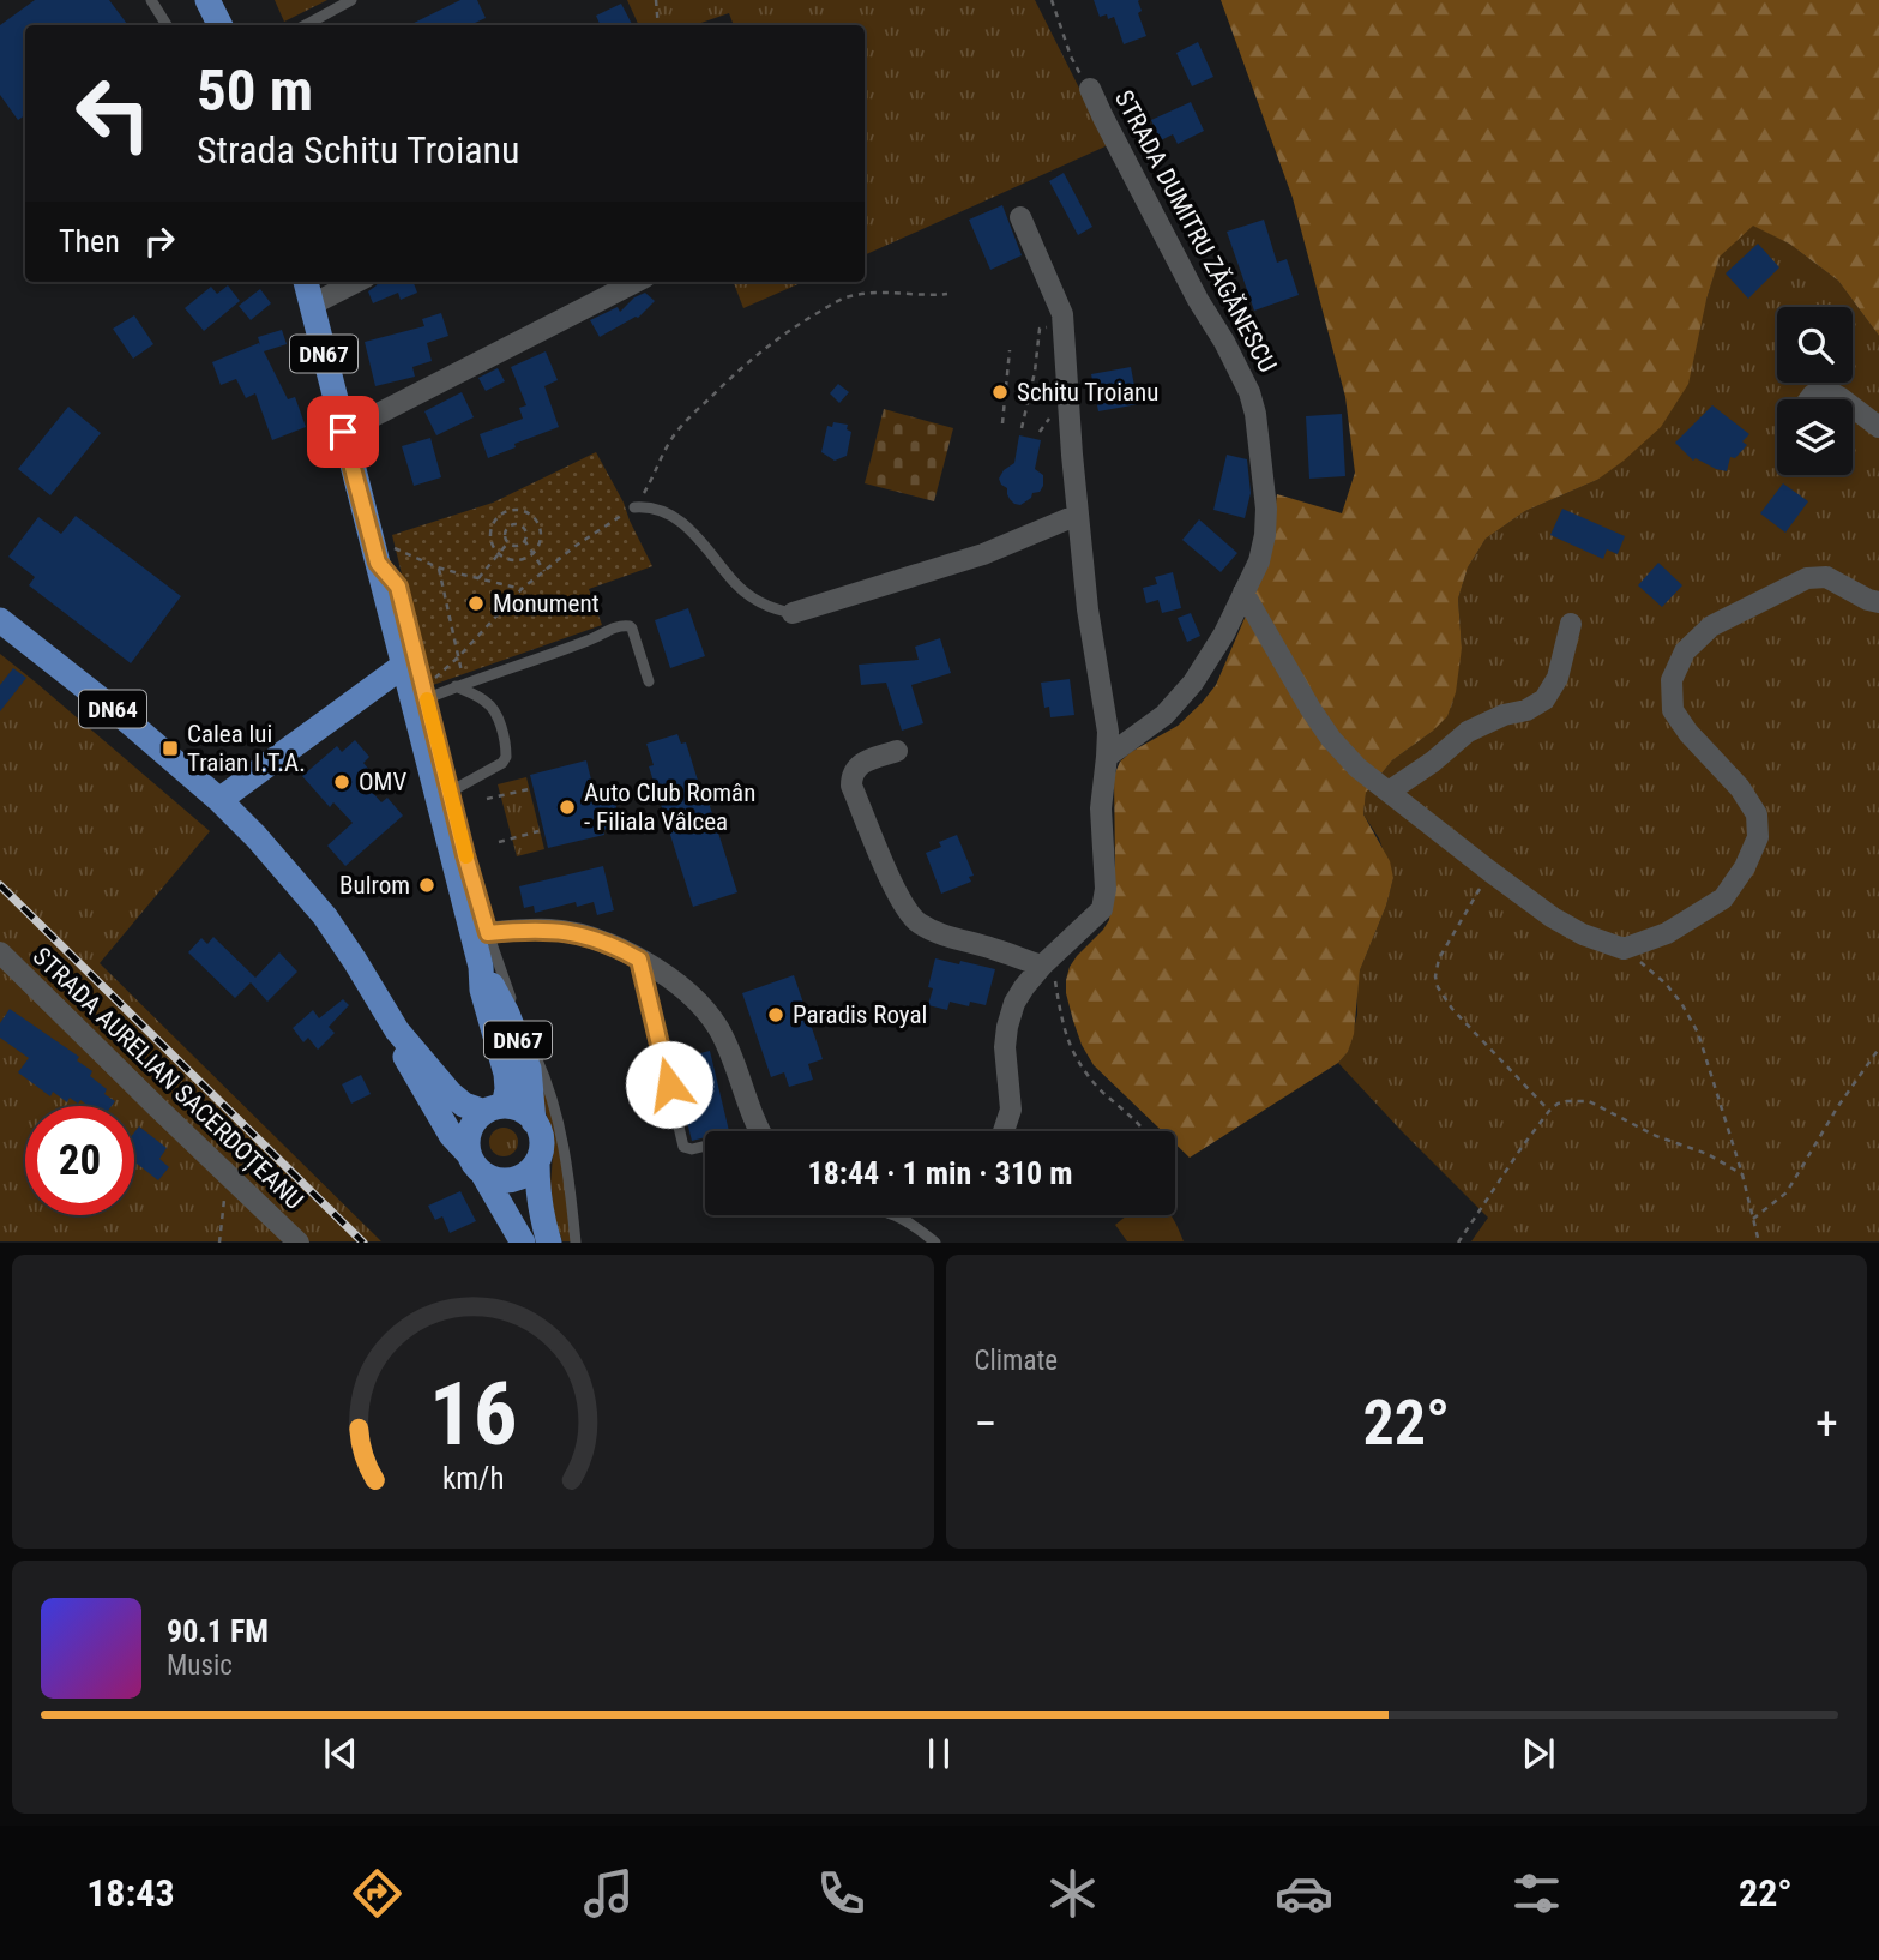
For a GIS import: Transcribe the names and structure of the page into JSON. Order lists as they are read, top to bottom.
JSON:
{
  "streets": {
    "main road": ["DN67", "DN64"],
    "street": ["STRADA DUMITRU ZĂGĂNESCU", "STRADA AURELIAN SACERDOȚEANU"]
  },
  "crossings": [
    ["DN67", "DN64"]
  ],
  "places": {
    "other": [
      "Schitu Troianu",
      "Monument",
      "OMV",
      "Auto Club Român - Filiala Vâlcea",
      "Bulrom",
      "Paradis Royal"
    ],
    "transit": ["Calea lui Traian I.T.A."]
  },
  "page": {
    "turn": ["50 m", "Strada Schitu Troianu"],
    "then": "Then",
    "limit": "20",
    "trip": "18:44 · 1 min · 310 m",
    "tile": "Climate",
    "heat": ["−", "22°", "+"],
    "song": ["90.1 FM", "Music"],
    "tabs": ["18:43", "22°"],
    "gauge": ["16", "km/h"]
  }
}
